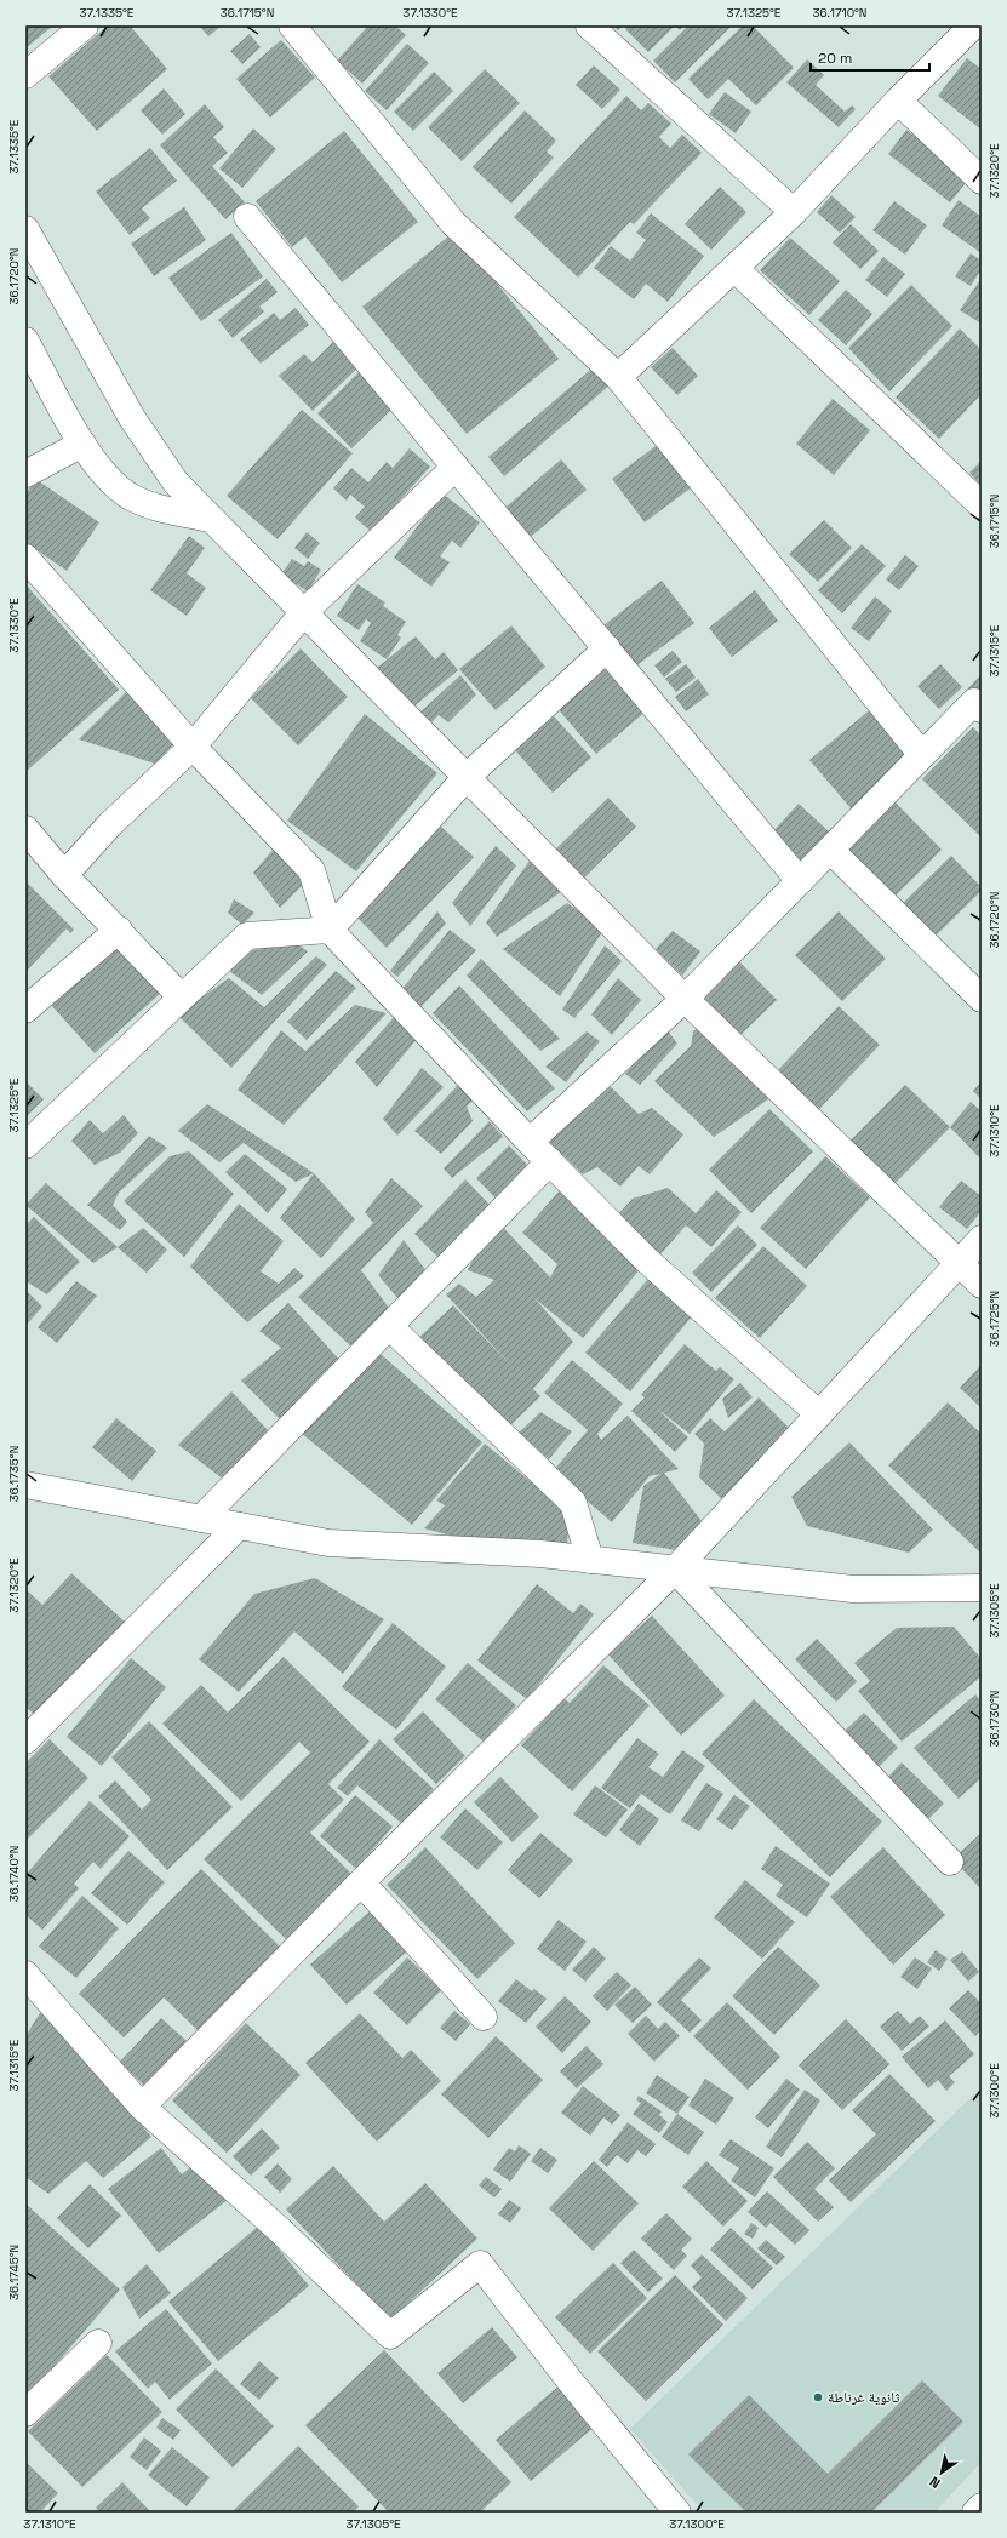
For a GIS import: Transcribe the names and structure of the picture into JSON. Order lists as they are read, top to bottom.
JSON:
{
  "places": ["ثانوية غرناطة"],
  "scale_bar": "20 m",
  "north": "bottom left",
  "coordinates": [
    "37.1335°E",
    "36.1715°N",
    "37.1330°E",
    "37.1325°E",
    "36.1710°N",
    "37.1320°E",
    "36.1720°N",
    "37.1315°E",
    "37.1310°E",
    "36.1725°N",
    "36.1735°N",
    "37.1305°E",
    "36.1730°N",
    "36.1740°N",
    "37.1300°E",
    "36.1745°N"
  ]
}
